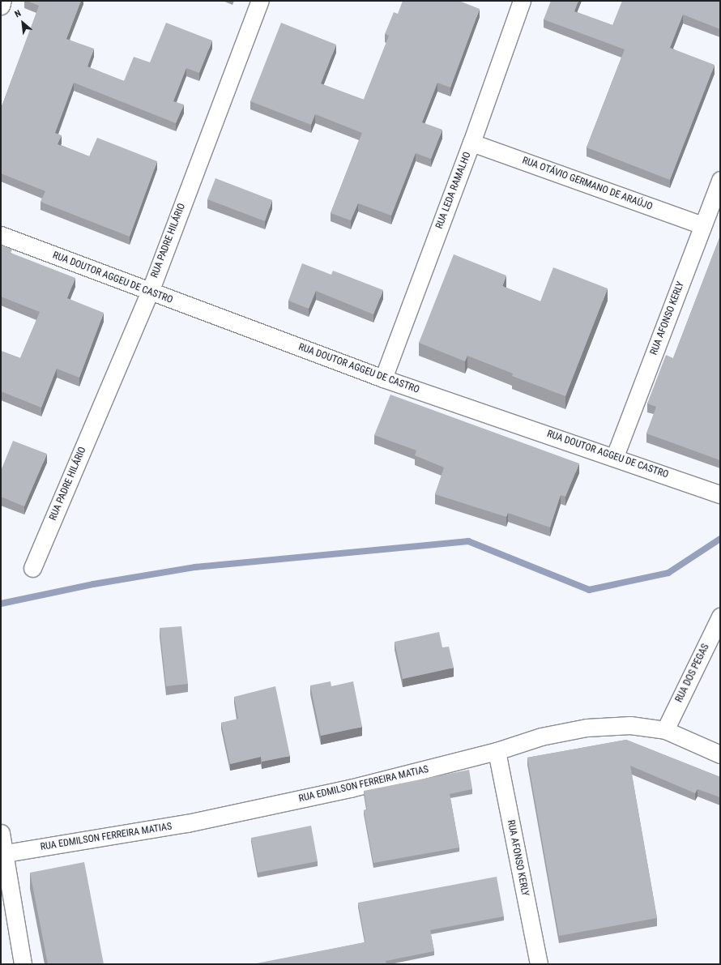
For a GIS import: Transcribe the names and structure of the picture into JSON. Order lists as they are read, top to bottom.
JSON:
{
  "streets": {
    "street": [
      "RUA OTÁVIO GERMANO DE ARAÚJO",
      "RUA LEDA RAMALHO",
      "RUA PADRE HILÁRIO",
      "RUA DOUTOR AGGEU DE CASTRO",
      "RUA AFONSO KERLY",
      "RUA DOS PEGAS",
      "RUA EDMILSON FERREIRA MATIAS"
    ]
  },
  "crossings": [
    ["RUA OTÁVIO GERMANO DE ARAÚJO", "RUA LEDA RAMALHO"],
    ["RUA OTÁVIO GERMANO DE ARAÚJO", "RUA AFONSO KERLY"],
    ["RUA LEDA RAMALHO", "RUA DOUTOR AGGEU DE CASTRO"],
    ["RUA PADRE HILÁRIO", "RUA DOUTOR AGGEU DE CASTRO"],
    ["RUA DOUTOR AGGEU DE CASTRO", "RUA AFONSO KERLY"],
    ["RUA AFONSO KERLY", "RUA EDMILSON FERREIRA MATIAS"],
    ["RUA DOS PEGAS", "RUA EDMILSON FERREIRA MATIAS"]
  ],
  "north": "top left"
}
